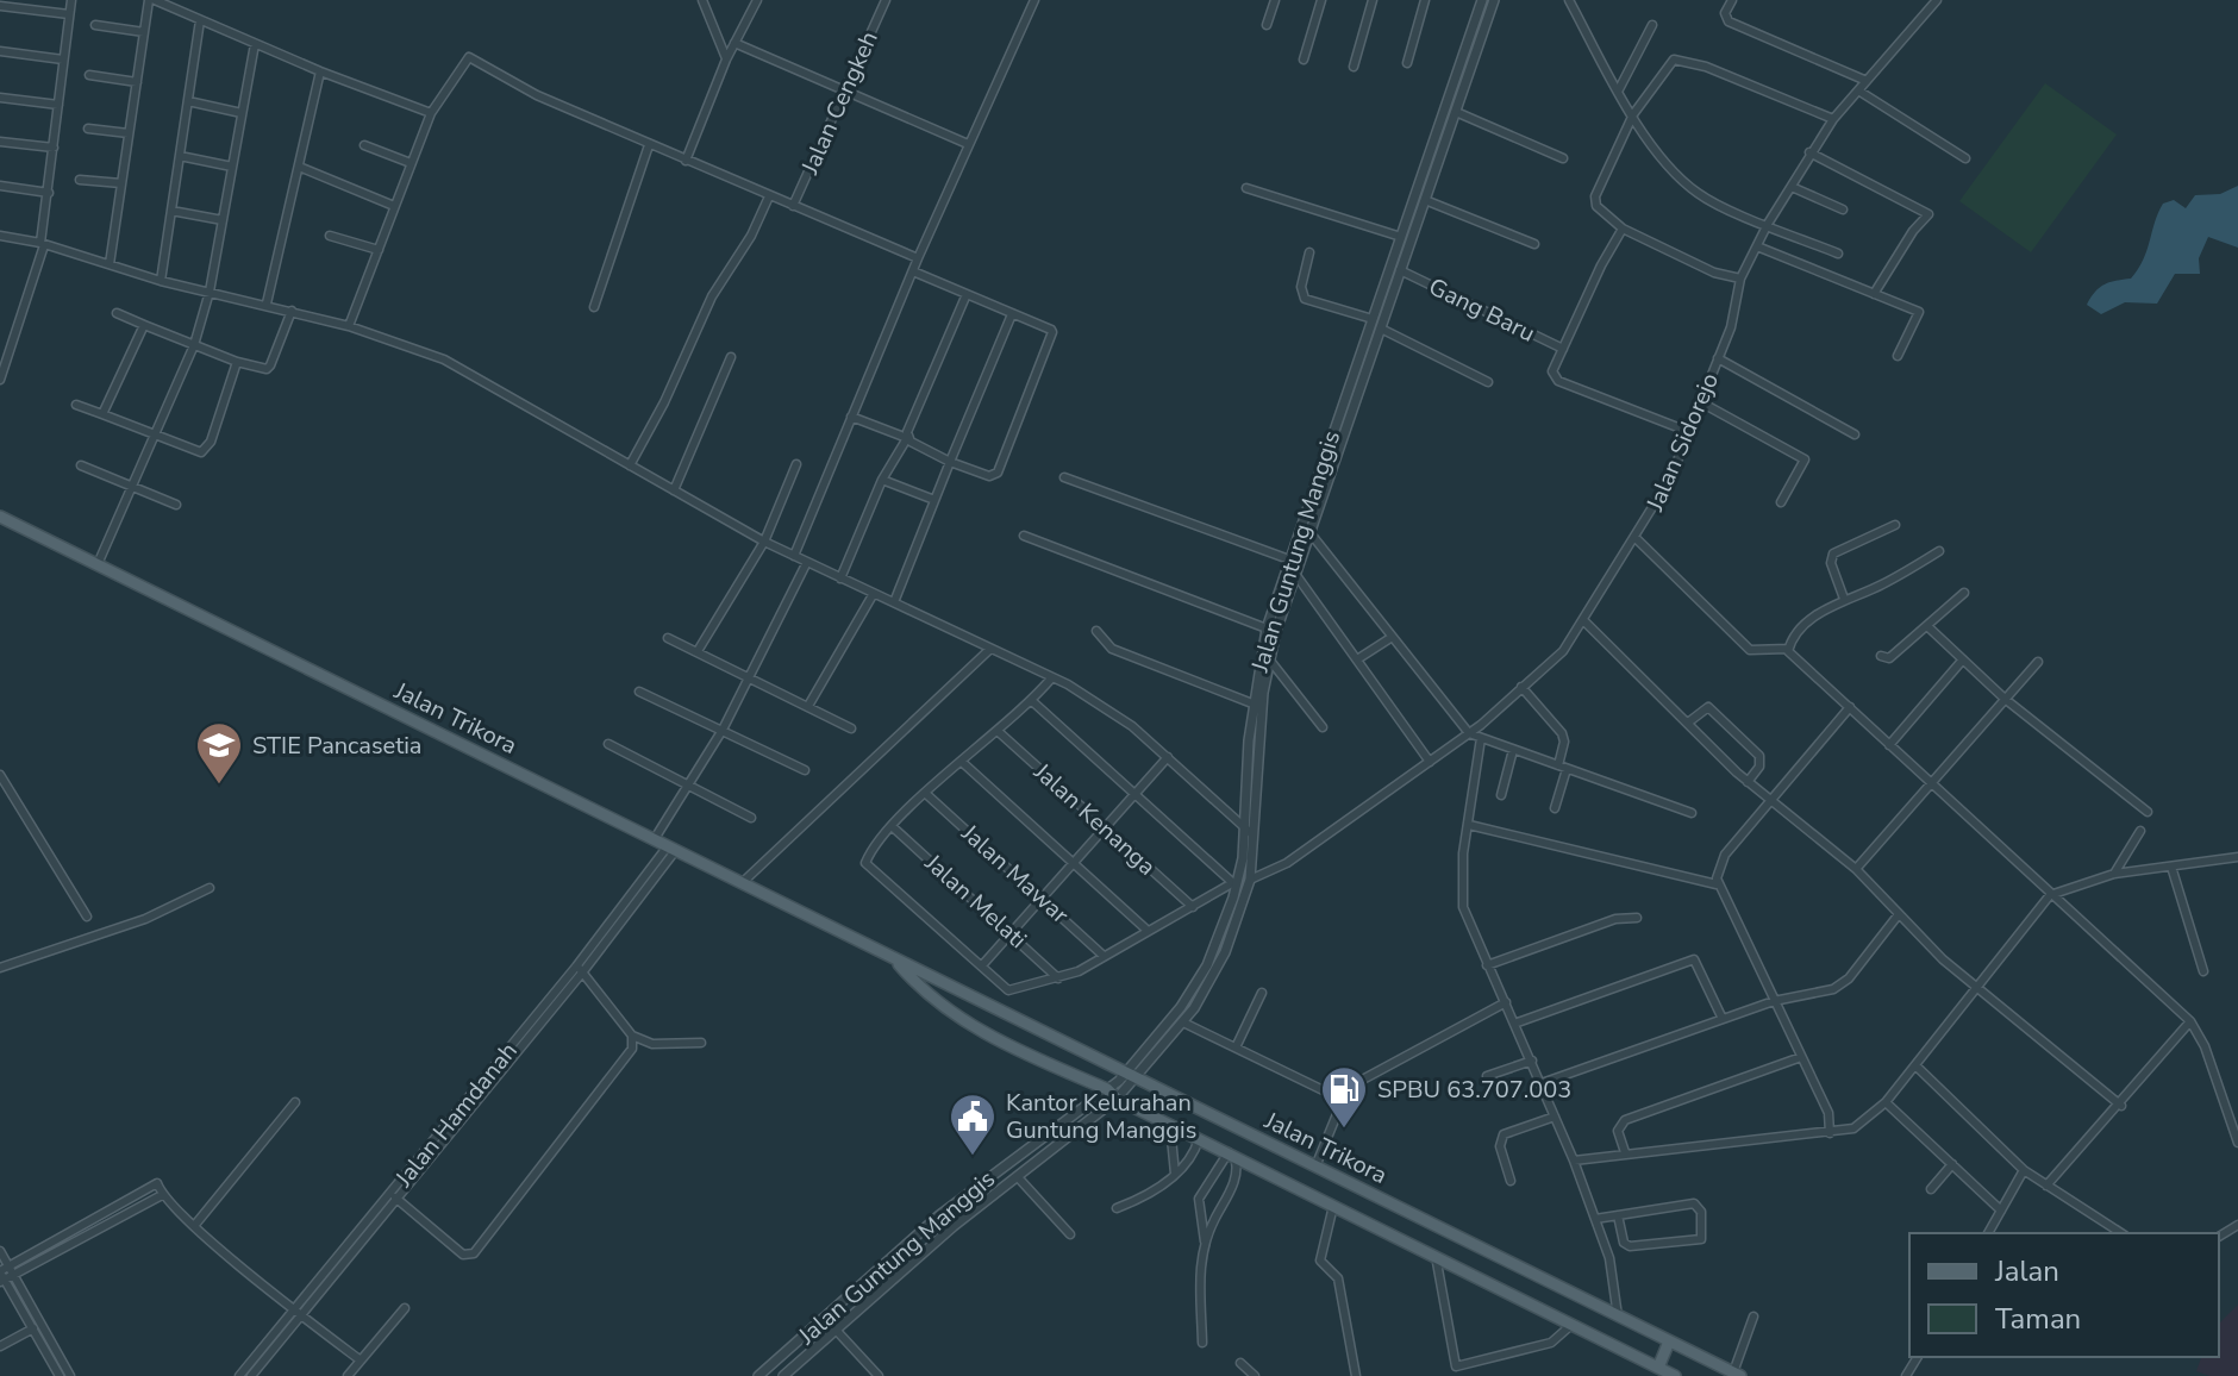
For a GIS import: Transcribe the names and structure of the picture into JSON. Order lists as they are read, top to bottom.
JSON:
{
  "streets": {
    "main road": ["Jalan Trikora"],
    "street": [
      "Jalan Cengkeh",
      "Gang Baru",
      "Jalan Sidorejo",
      "Jalan Guntung Manggis",
      "Jalan Kenanga",
      "Jalan Mawar",
      "Jalan Melati",
      "Jalan Hamdanah"
    ]
  },
  "crossings": [
    ["Gang Baru", "Jalan Guntung Manggis"],
    ["Jalan Sidorejo", "Jalan Guntung Manggis"],
    ["Jalan Guntung Manggis", "Jalan Trikora"],
    ["Jalan Trikora", "Jalan Hamdanah"]
  ],
  "places": {
    "school or university": ["STIE Pancasetia"],
    "fuel station": ["SPBU 63.707.003"],
    "public building": ["Kantor Kelurahan Guntung Manggis"]
  },
  "legend": ["Jalan", "Taman"]
}
